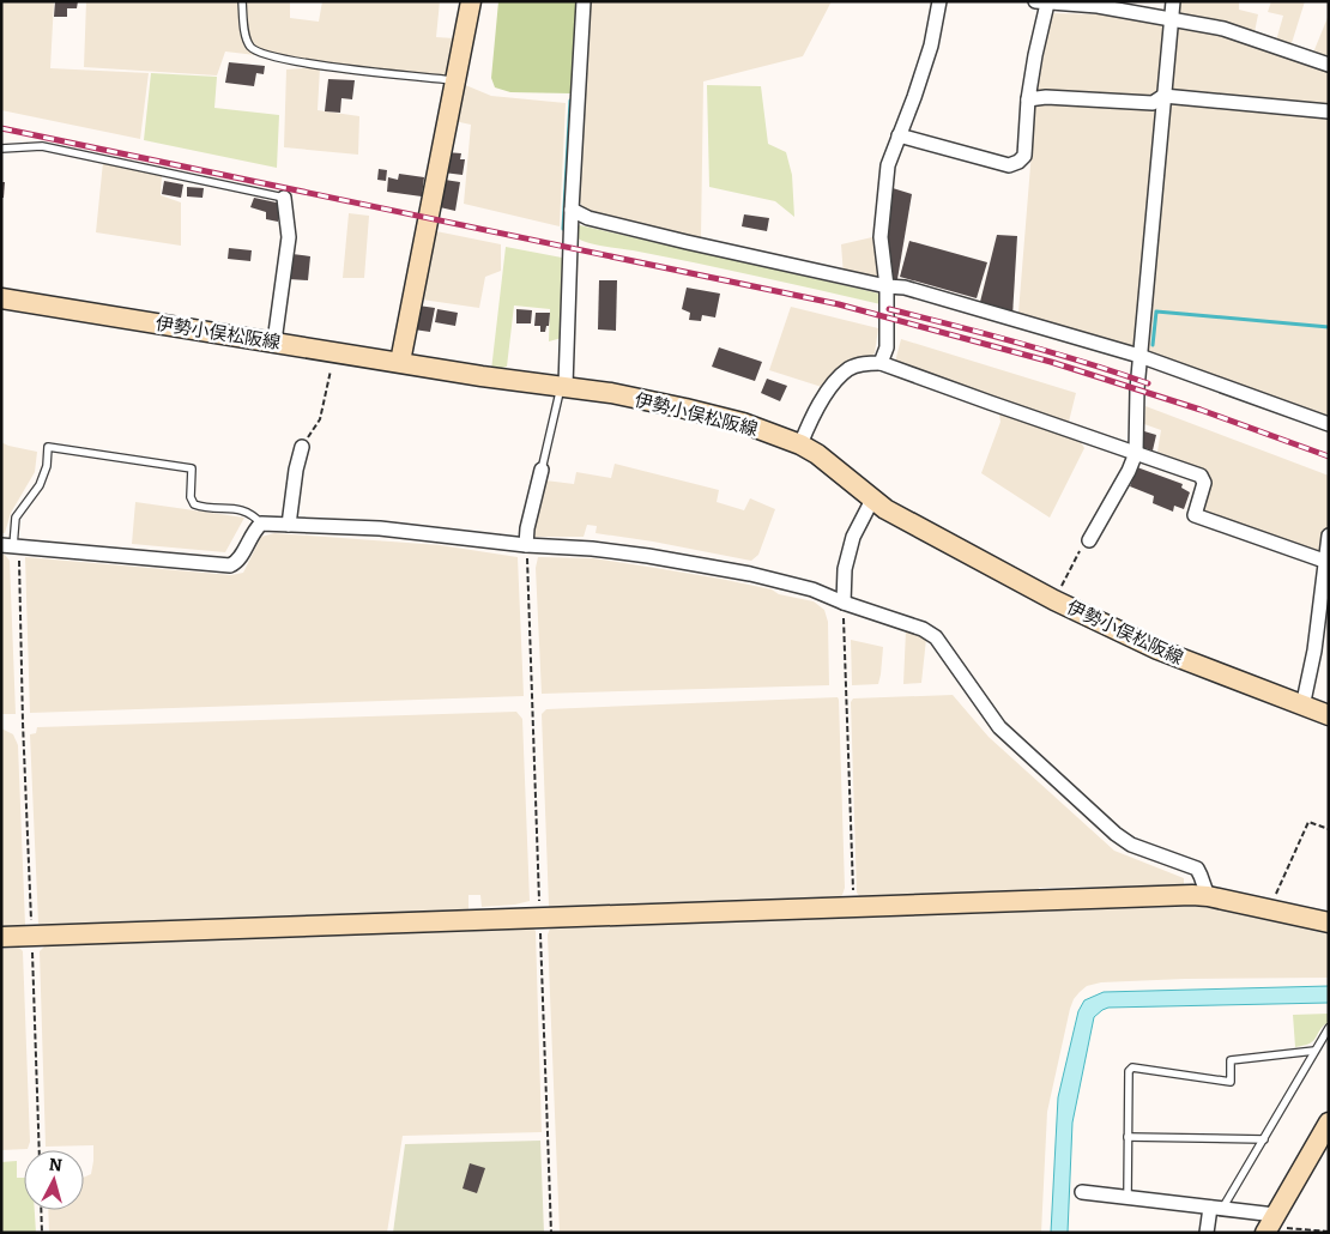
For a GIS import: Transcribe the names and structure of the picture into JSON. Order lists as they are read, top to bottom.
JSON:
{
  "streets": {
    "street": ["伊勢小俣松阪線"]
  },
  "north": "top"
}
